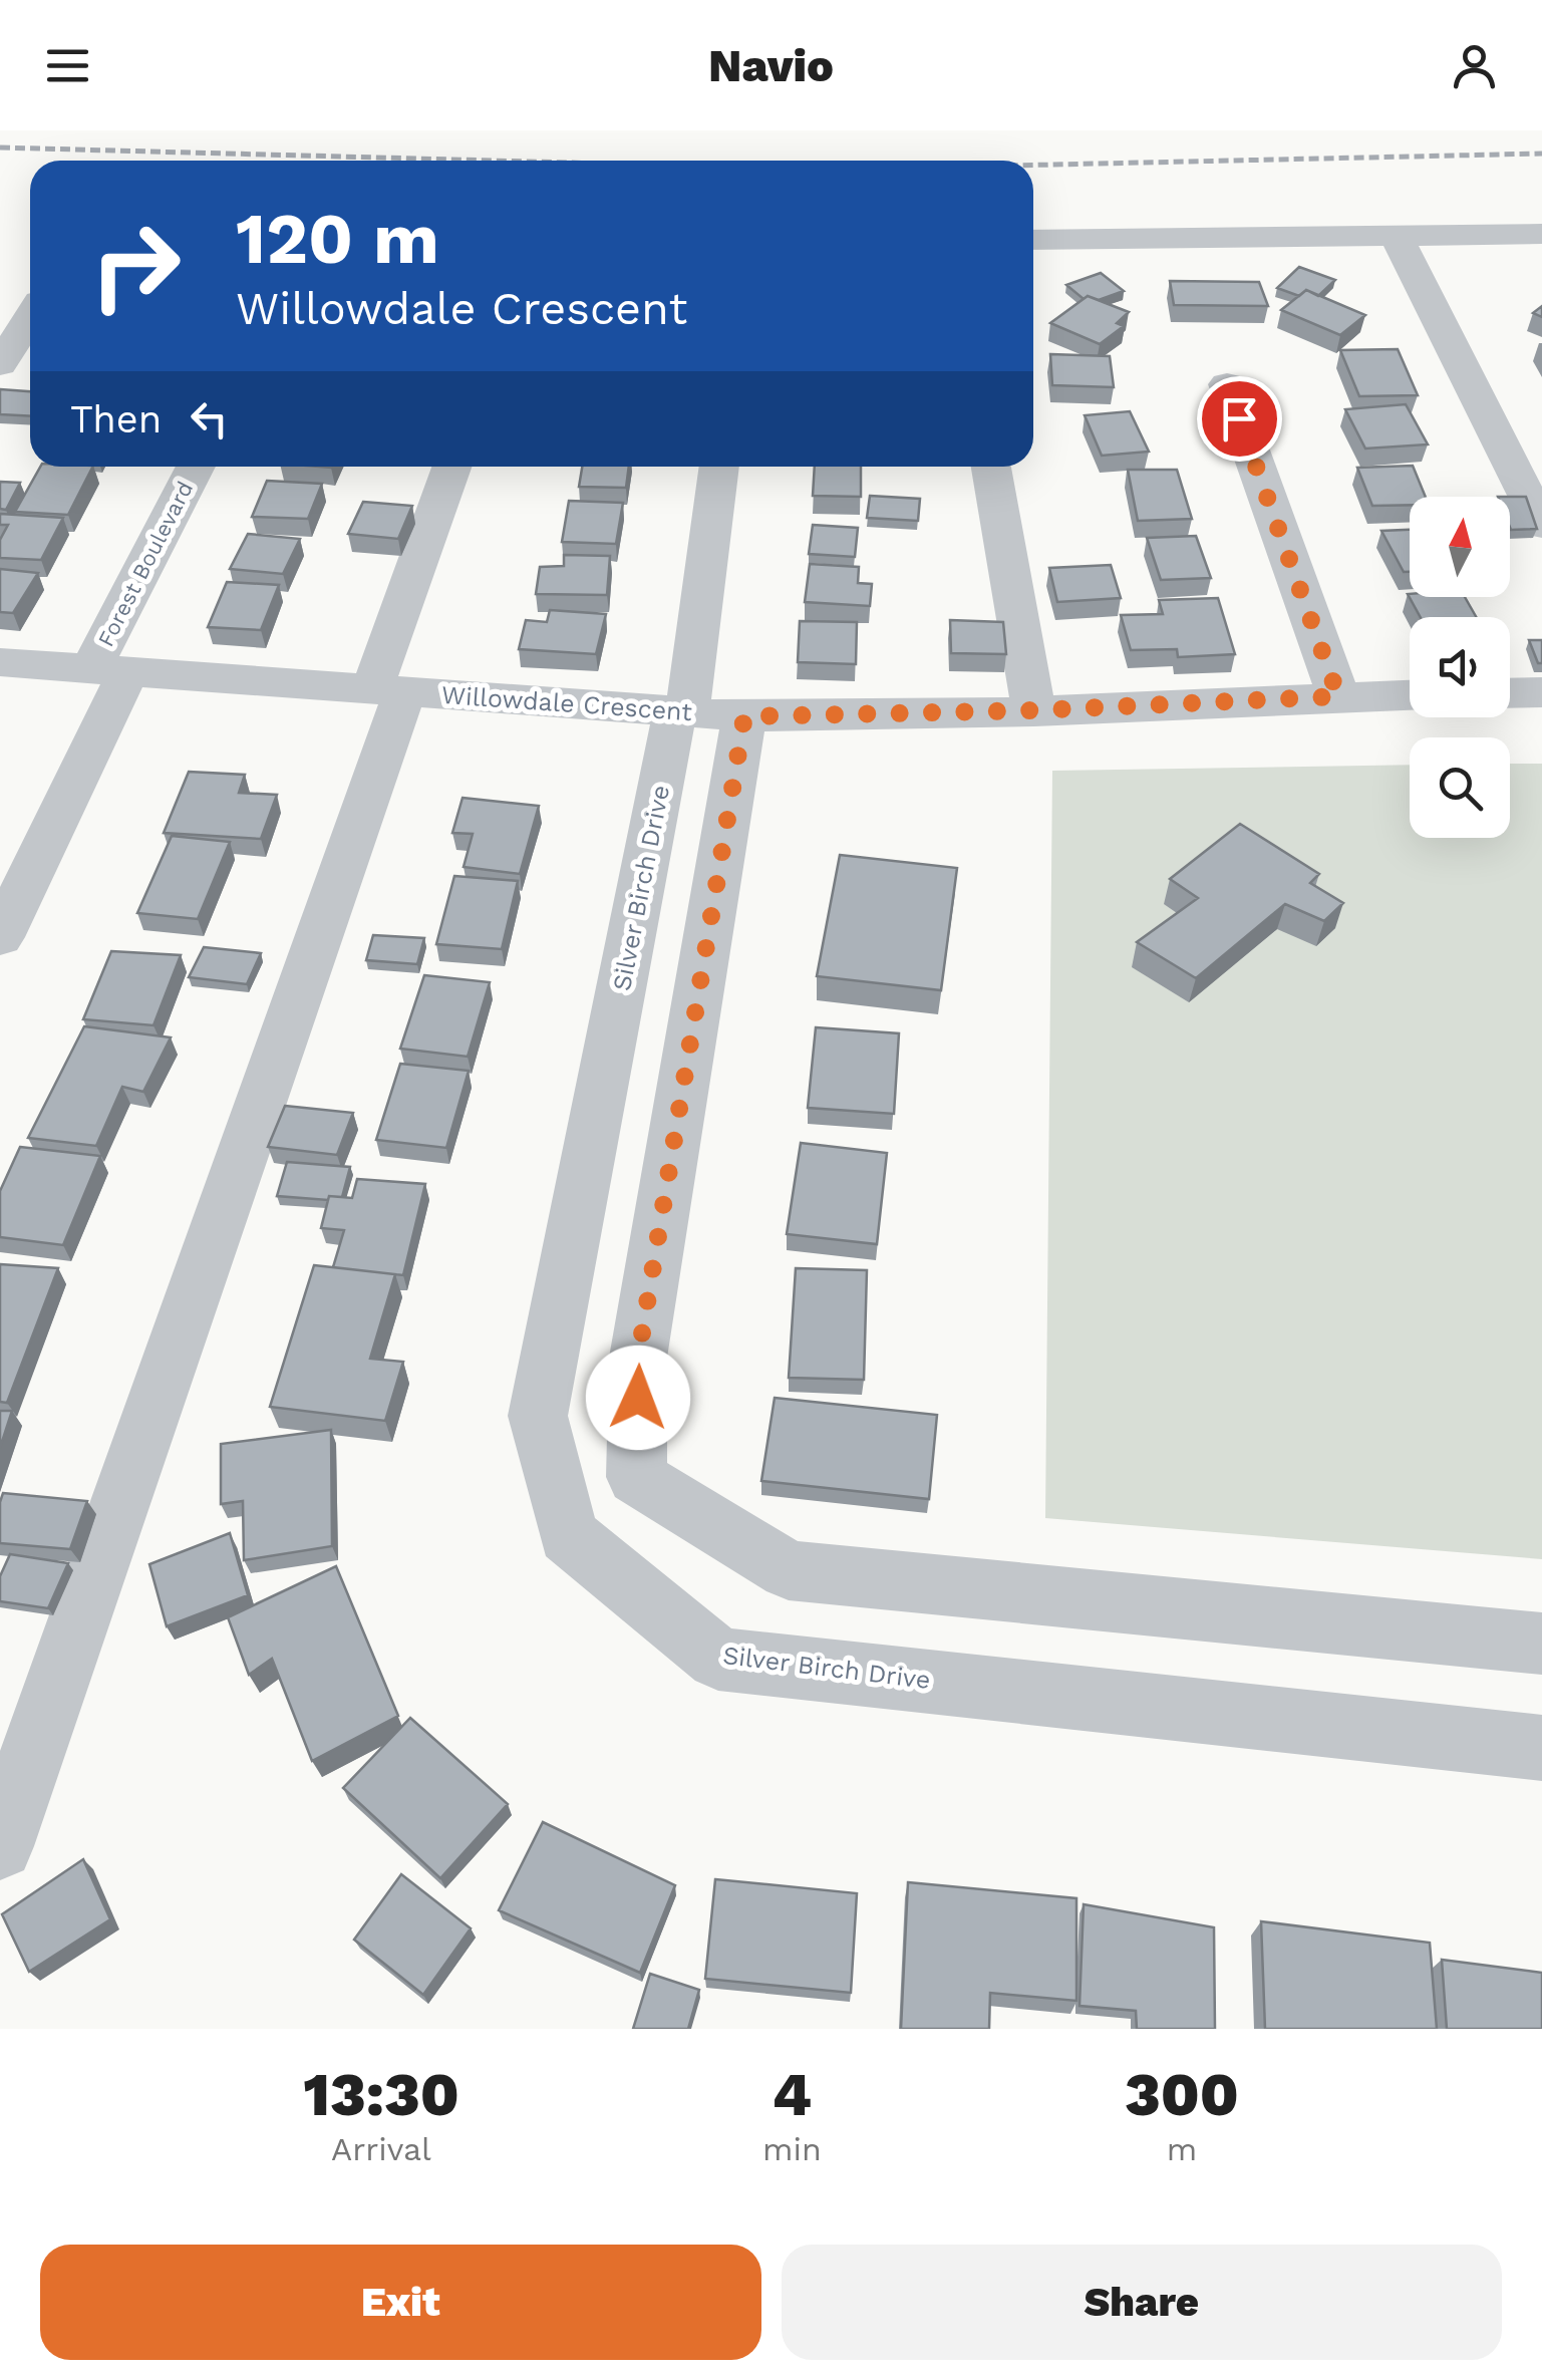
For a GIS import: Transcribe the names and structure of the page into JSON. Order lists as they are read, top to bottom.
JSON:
{
  "streets": {
    "street": ["Forest Boulevard", "Willowdale Crescent", "Silver Birch Drive"]
  },
  "crossings": [
    ["Forest Boulevard", "Willowdale Crescent"],
    ["Willowdale Crescent", "Silver Birch Drive"]
  ],
  "north": "top",
  "page": {
    "header": "Navio",
    "turn": ["120 m", "Willowdale Crescent"],
    "then": "Then",
    "eta": [
      "13:30",
      "Arrival",
      "4",
      "min",
      "300",
      "m"
    ],
    "buttons": ["Exit", "Share"]
  }
}
